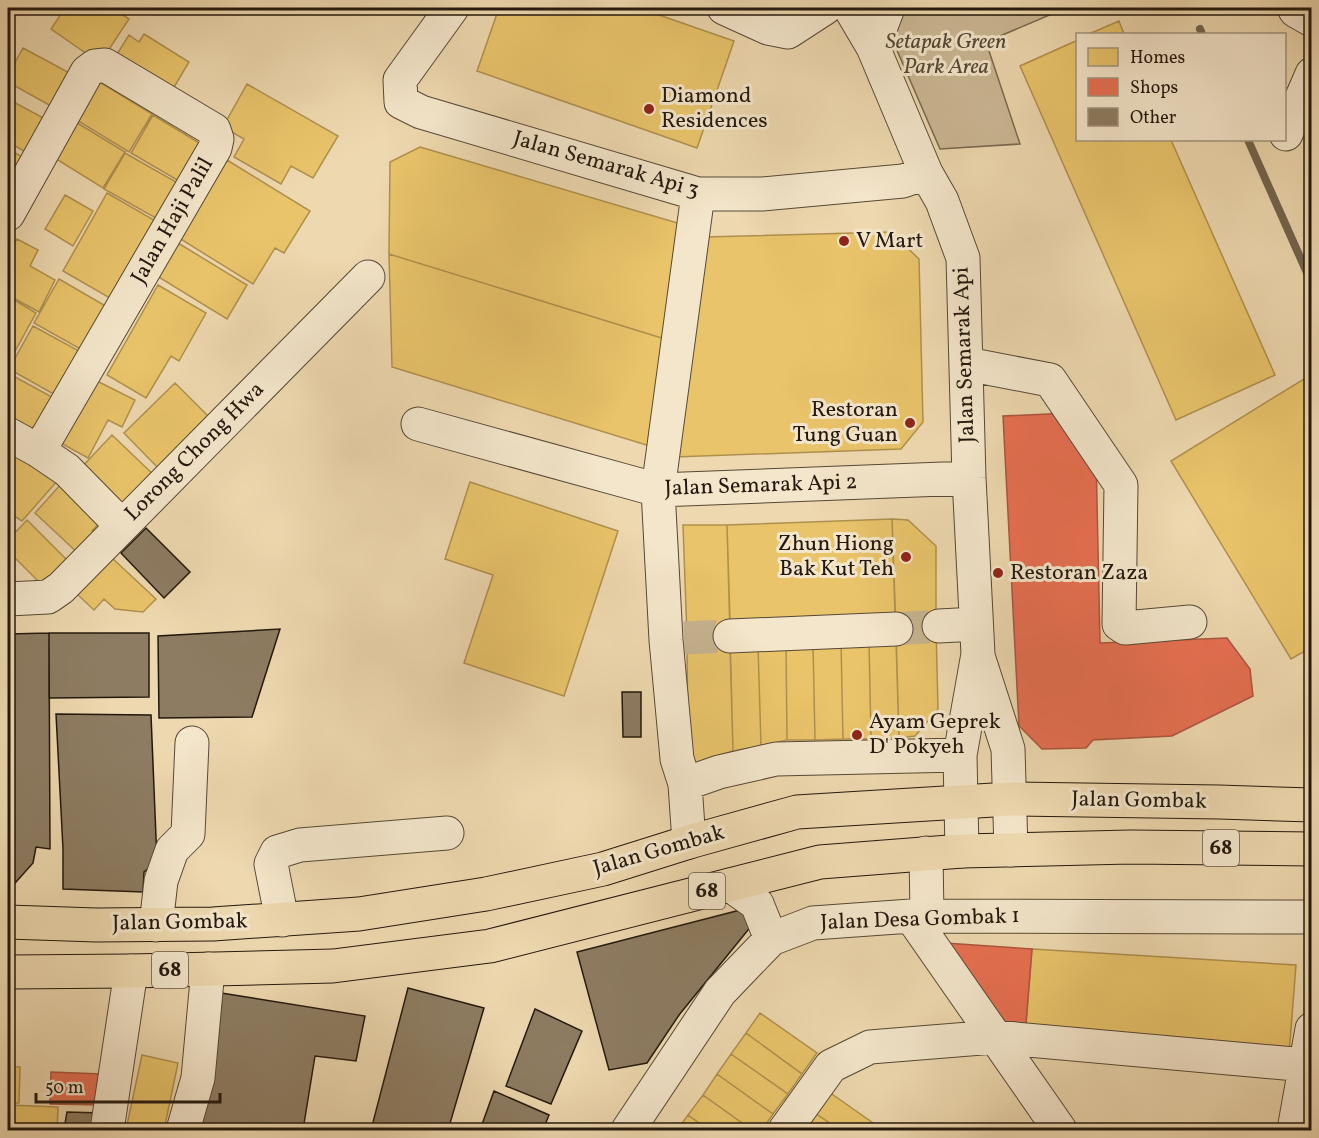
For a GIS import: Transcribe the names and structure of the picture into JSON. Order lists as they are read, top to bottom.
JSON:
{
  "streets": {
    "main road": ["Jalan Gombak", "68"],
    "street": [
      "Jalan Semarak Api 3",
      "Jalan Haji Palil",
      "Jalan Semarak Api",
      "Lorong Chong Hwa",
      "Jalan Semarak Api 2",
      "Jalan Desa Gombak 1"
    ]
  },
  "crossings": [
    ["Jalan Semarak Api 3", "Jalan Semarak Api"],
    ["Jalan Semarak Api", "Jalan Semarak Api 2"],
    ["Jalan Semarak Api", "Jalan Gombak"]
  ],
  "parks": ["Setapak Green Park Area"],
  "places": [
    "Diamond Residences",
    "V Mart",
    "Restoran Tung Guan",
    "Zhun Hiong Bak Kut Teh",
    "Restoran Zaza",
    "Ayam Geprek D' Pokyeh"
  ],
  "legend": ["Homes", "Shops", "Other"],
  "scale_bar": "50 m"
}
